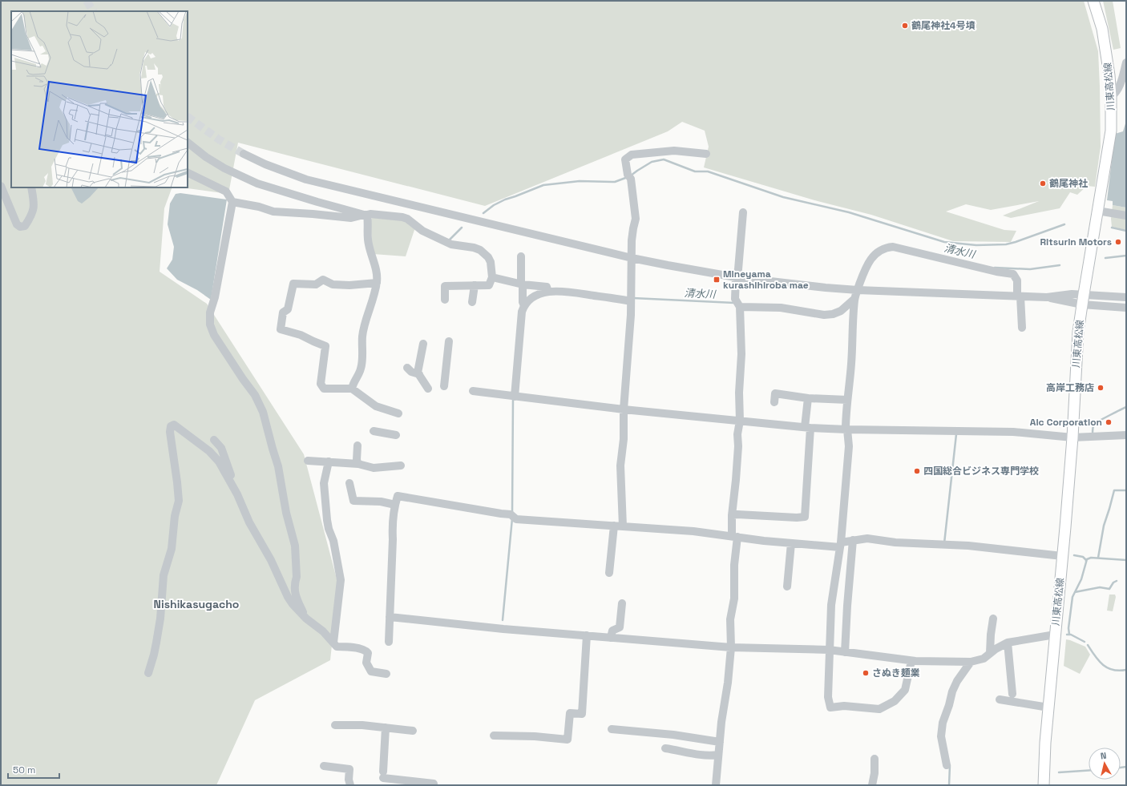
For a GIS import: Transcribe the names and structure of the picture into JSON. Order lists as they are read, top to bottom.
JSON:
{
  "streets": {
    "main road": ["川東高松線"]
  },
  "districts": ["Nishikasugacho"],
  "water": ["清水川"],
  "places": {
    "other": [
      "鶴尾神社4号墳",
      "鶴尾神社",
      "Ritsurin Motors",
      "高岸工務店",
      "Aic Corporation",
      "四国総合ビジネス専門学校",
      "さぬき麺業"
    ],
    "transit": ["Mineyama kurashihiroba mae"]
  },
  "scale_bar": "50 m",
  "north": "top"
}
